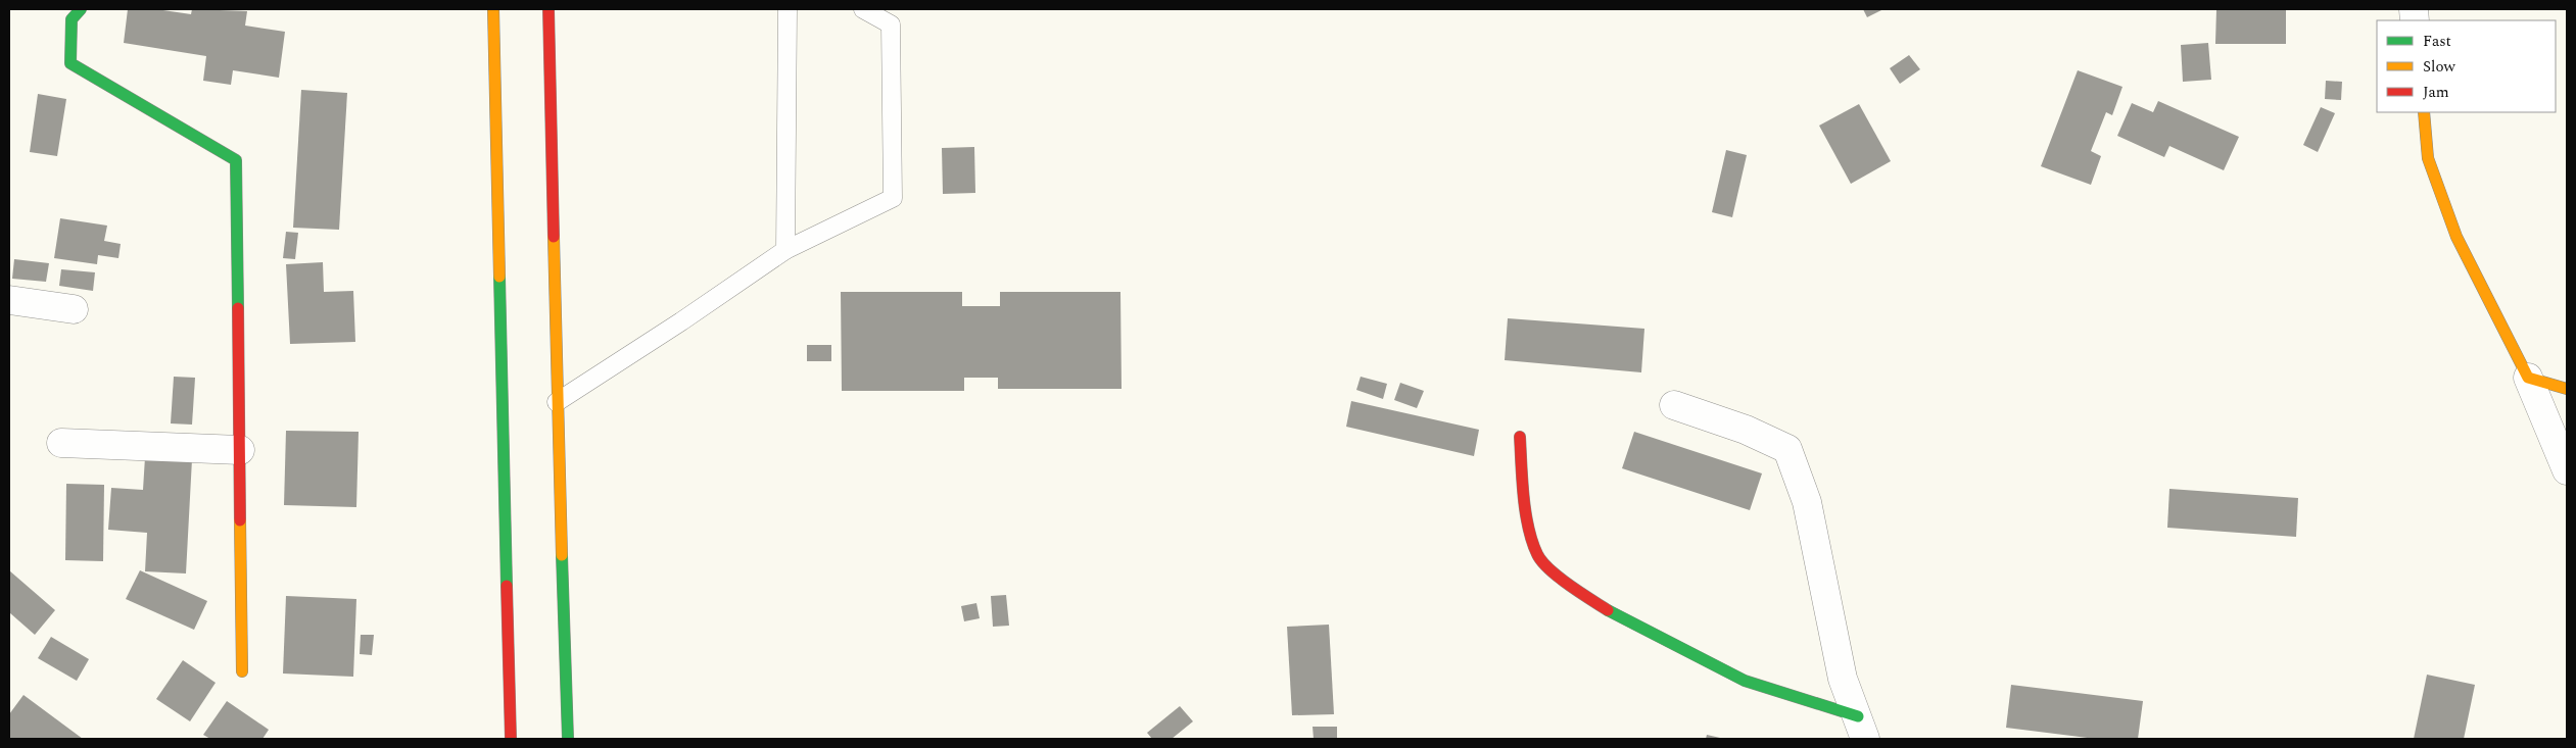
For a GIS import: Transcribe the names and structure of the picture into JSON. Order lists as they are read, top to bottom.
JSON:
{
  "legend": ["Fast", "Slow", "Jam"]
}
